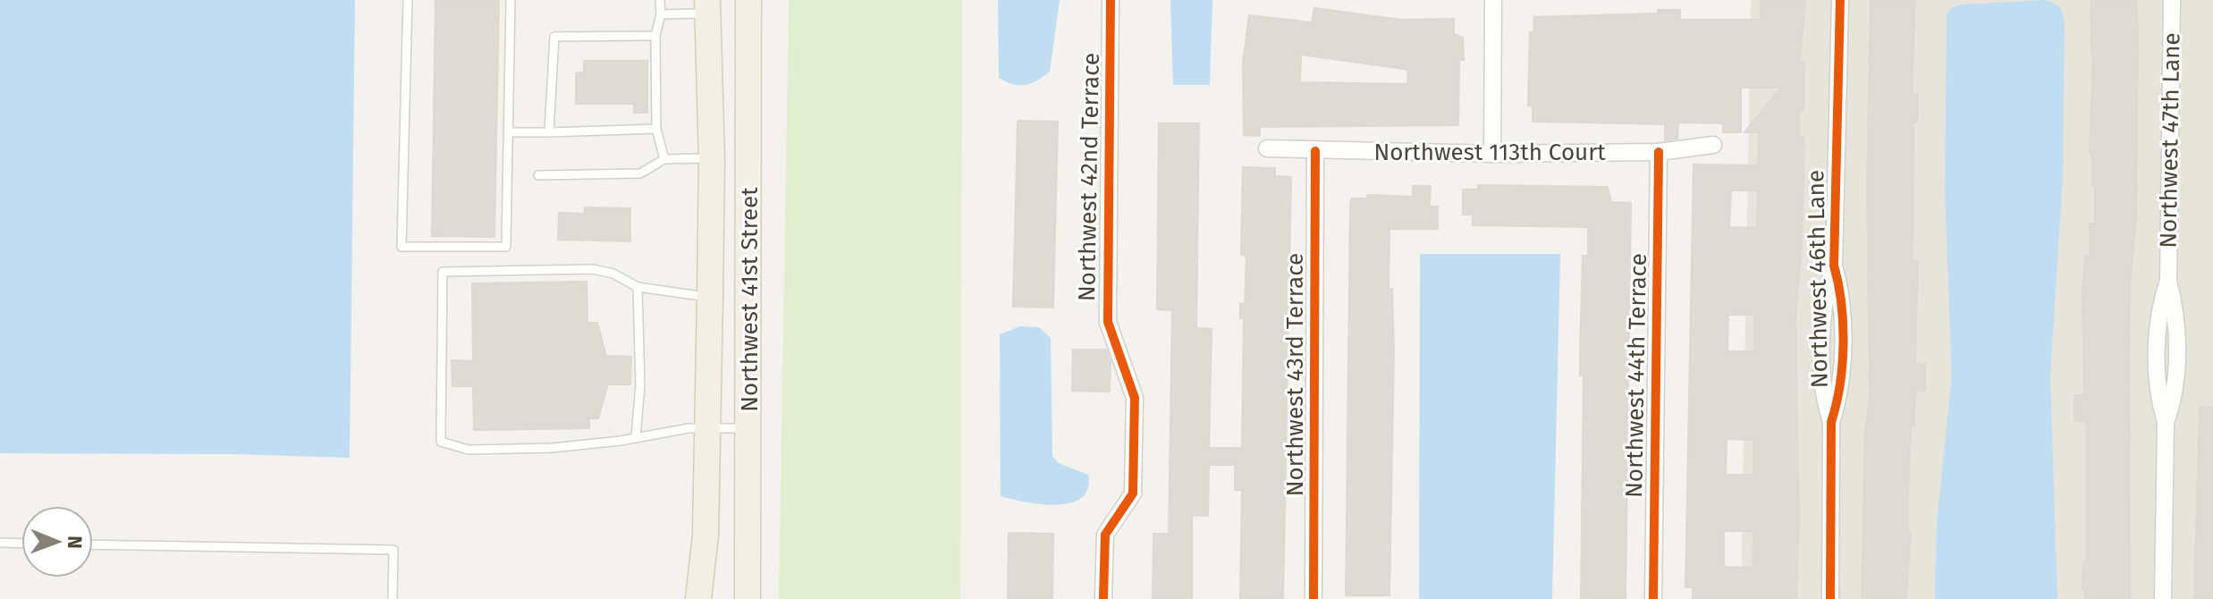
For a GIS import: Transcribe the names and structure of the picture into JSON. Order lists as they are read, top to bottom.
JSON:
{
  "streets": {
    "main road": ["Northwest 41st Street"],
    "street": [
      "Northwest 47th Lane",
      "Northwest 113th Court",
      "Northwest 42nd Terrace",
      "Northwest 46th Lane",
      "Northwest 43rd Terrace",
      "Northwest 44th Terrace"
    ]
  },
  "crossings": [
    ["Northwest 113th Court", "Northwest 43rd Terrace"],
    ["Northwest 113th Court", "Northwest 44th Terrace"]
  ],
  "north": "right"
}
